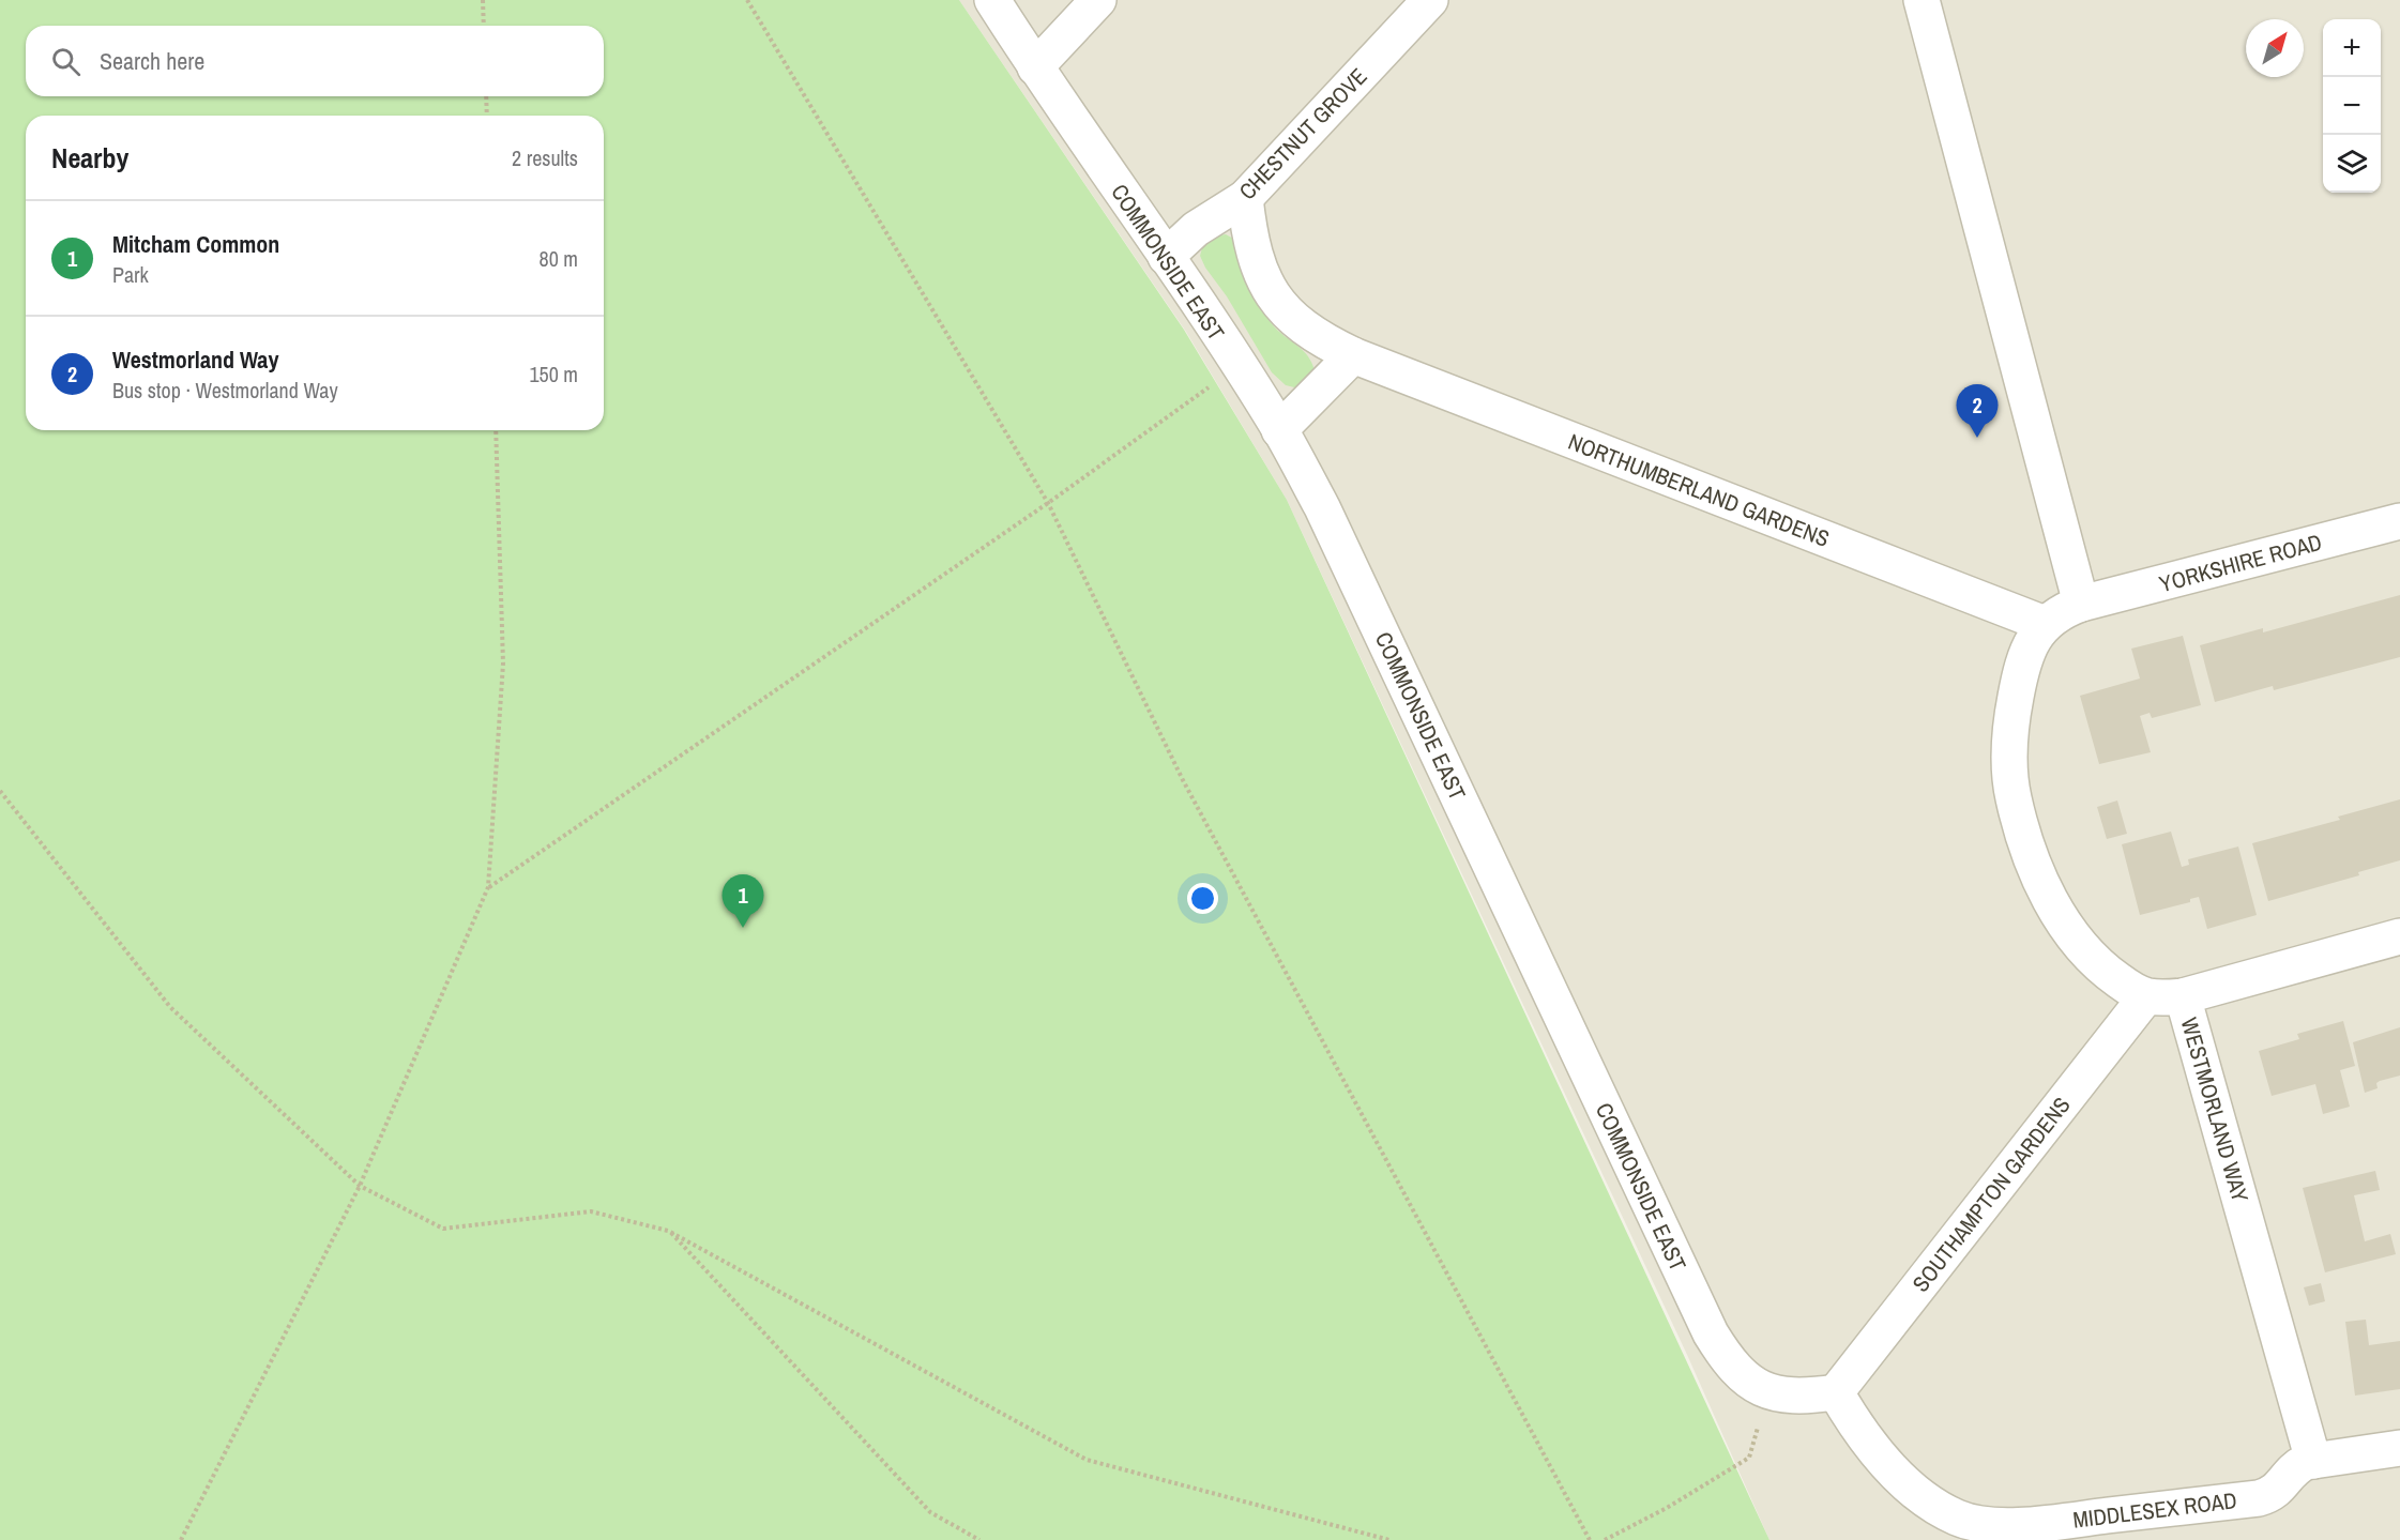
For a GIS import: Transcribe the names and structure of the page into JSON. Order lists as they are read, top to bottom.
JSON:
{
  "streets": {
    "street": [
      "CHESTNUT GROVE",
      "COMMONSIDE EAST",
      "NORTHUMBERLAND GARDENS",
      "YORKSHIRE ROAD",
      "WESTMORLAND WAY",
      "SOUTHAMPTON GARDENS",
      "MIDDLESEX ROAD"
    ]
  },
  "crossings": [
    ["CHESTNUT GROVE", "COMMONSIDE EAST"],
    ["CHESTNUT GROVE", "NORTHUMBERLAND GARDENS"],
    ["COMMONSIDE EAST", "SOUTHAMPTON GARDENS"],
    ["COMMONSIDE EAST", "MIDDLESEX ROAD"],
    ["WESTMORLAND WAY", "SOUTHAMPTON GARDENS"],
    ["WESTMORLAND WAY", "MIDDLESEX ROAD"],
    ["SOUTHAMPTON GARDENS", "MIDDLESEX ROAD"]
  ],
  "north": "top right",
  "page": {
    "map_buttons": ["+", "−"],
    "search": "Search here",
    "heading": ["Nearby", "2 results"],
    "list": [
      {
        "mark": "1",
        "name": "Mitcham Common",
        "note": "Park",
        "value": "80 m"
      },
      {
        "mark": "2",
        "name": "Westmorland Way",
        "note": "Bus stop · Westmorland Way",
        "value": "150 m"
      }
    ],
    "pins": ["2", "1"]
  }
}
